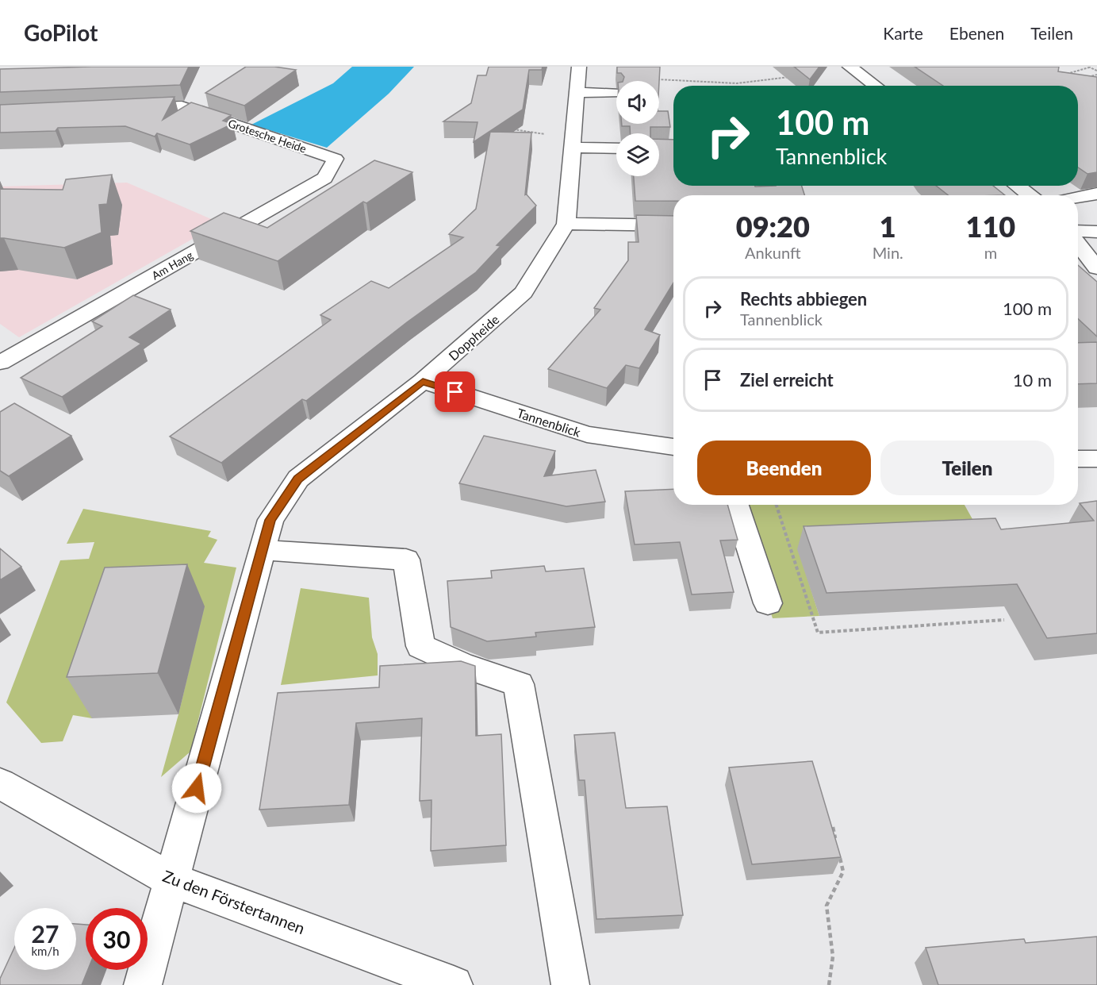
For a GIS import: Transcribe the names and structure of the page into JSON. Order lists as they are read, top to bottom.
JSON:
{
  "streets": {
    "street": [
      "Grotesche Heide",
      "Am Hang",
      "Doppheide",
      "Tannenblick",
      "Zu den Förstertannen"
    ]
  },
  "crossings": [
    ["Grotesche Heide", "Am Hang"],
    ["Doppheide", "Tannenblick"],
    ["Doppheide", "Zu den Förstertannen"]
  ],
  "page": {
    "header": "GoPilot",
    "nav": ["Karte", "Ebenen", "Teilen"],
    "turn": ["100 m", "Tannenblick"],
    "eta": [
      "09:20",
      "Ankunft",
      "1",
      "Min.",
      "110",
      "m"
    ],
    "list": [
      {
        "name": "Rechts abbiegen",
        "note": "Tannenblick",
        "value": "100 m"
      },
      {
        "name": "Ziel erreicht",
        "value": "10 m"
      }
    ],
    "buttons": ["Beenden", "Teilen"],
    "speed": "27 km/h",
    "limit": "30"
  }
}
